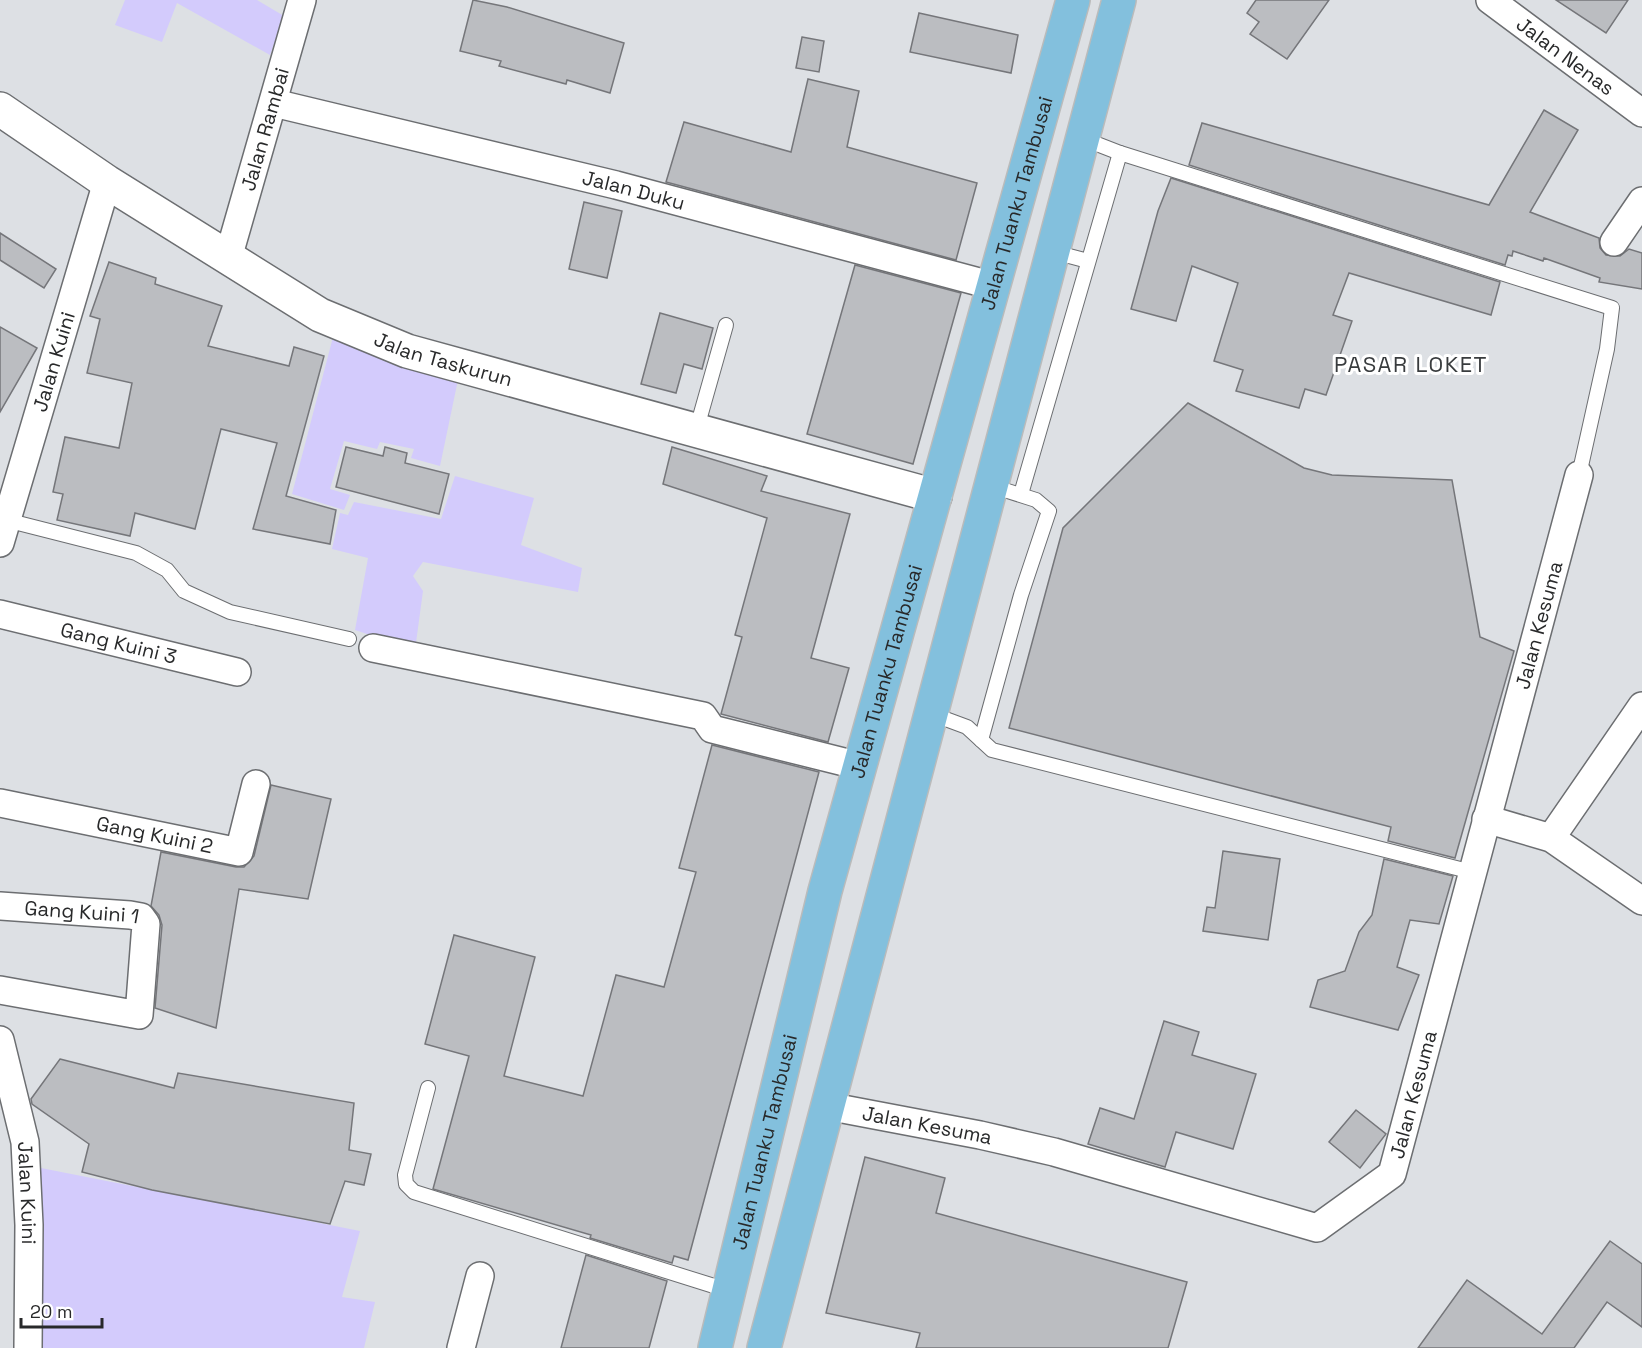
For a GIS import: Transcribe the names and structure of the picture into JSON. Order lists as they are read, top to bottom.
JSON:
{
  "streets": {
    "main road": ["Jalan Tuanku Tambusai"],
    "street": [
      "Jalan Nenas",
      "Jalan Rambai",
      "Jalan Duku",
      "Jalan Taskurun",
      "Jalan Kuini",
      "Jalan Kesuma",
      "Gang Kuini 3",
      "Gang Kuini 2",
      "Gang Kuini 1"
    ]
  },
  "crossings": [
    ["Jalan Rambai", "Jalan Duku"],
    ["Jalan Rambai", "Jalan Taskurun"],
    ["Jalan Duku", "Jalan Tuanku Tambusai"],
    ["Jalan Tuanku Tambusai", "Jalan Taskurun"],
    ["Jalan Taskurun", "Jalan Kuini"]
  ],
  "districts": ["PASAR LOKET"],
  "scale_bar": "20 m"
}
